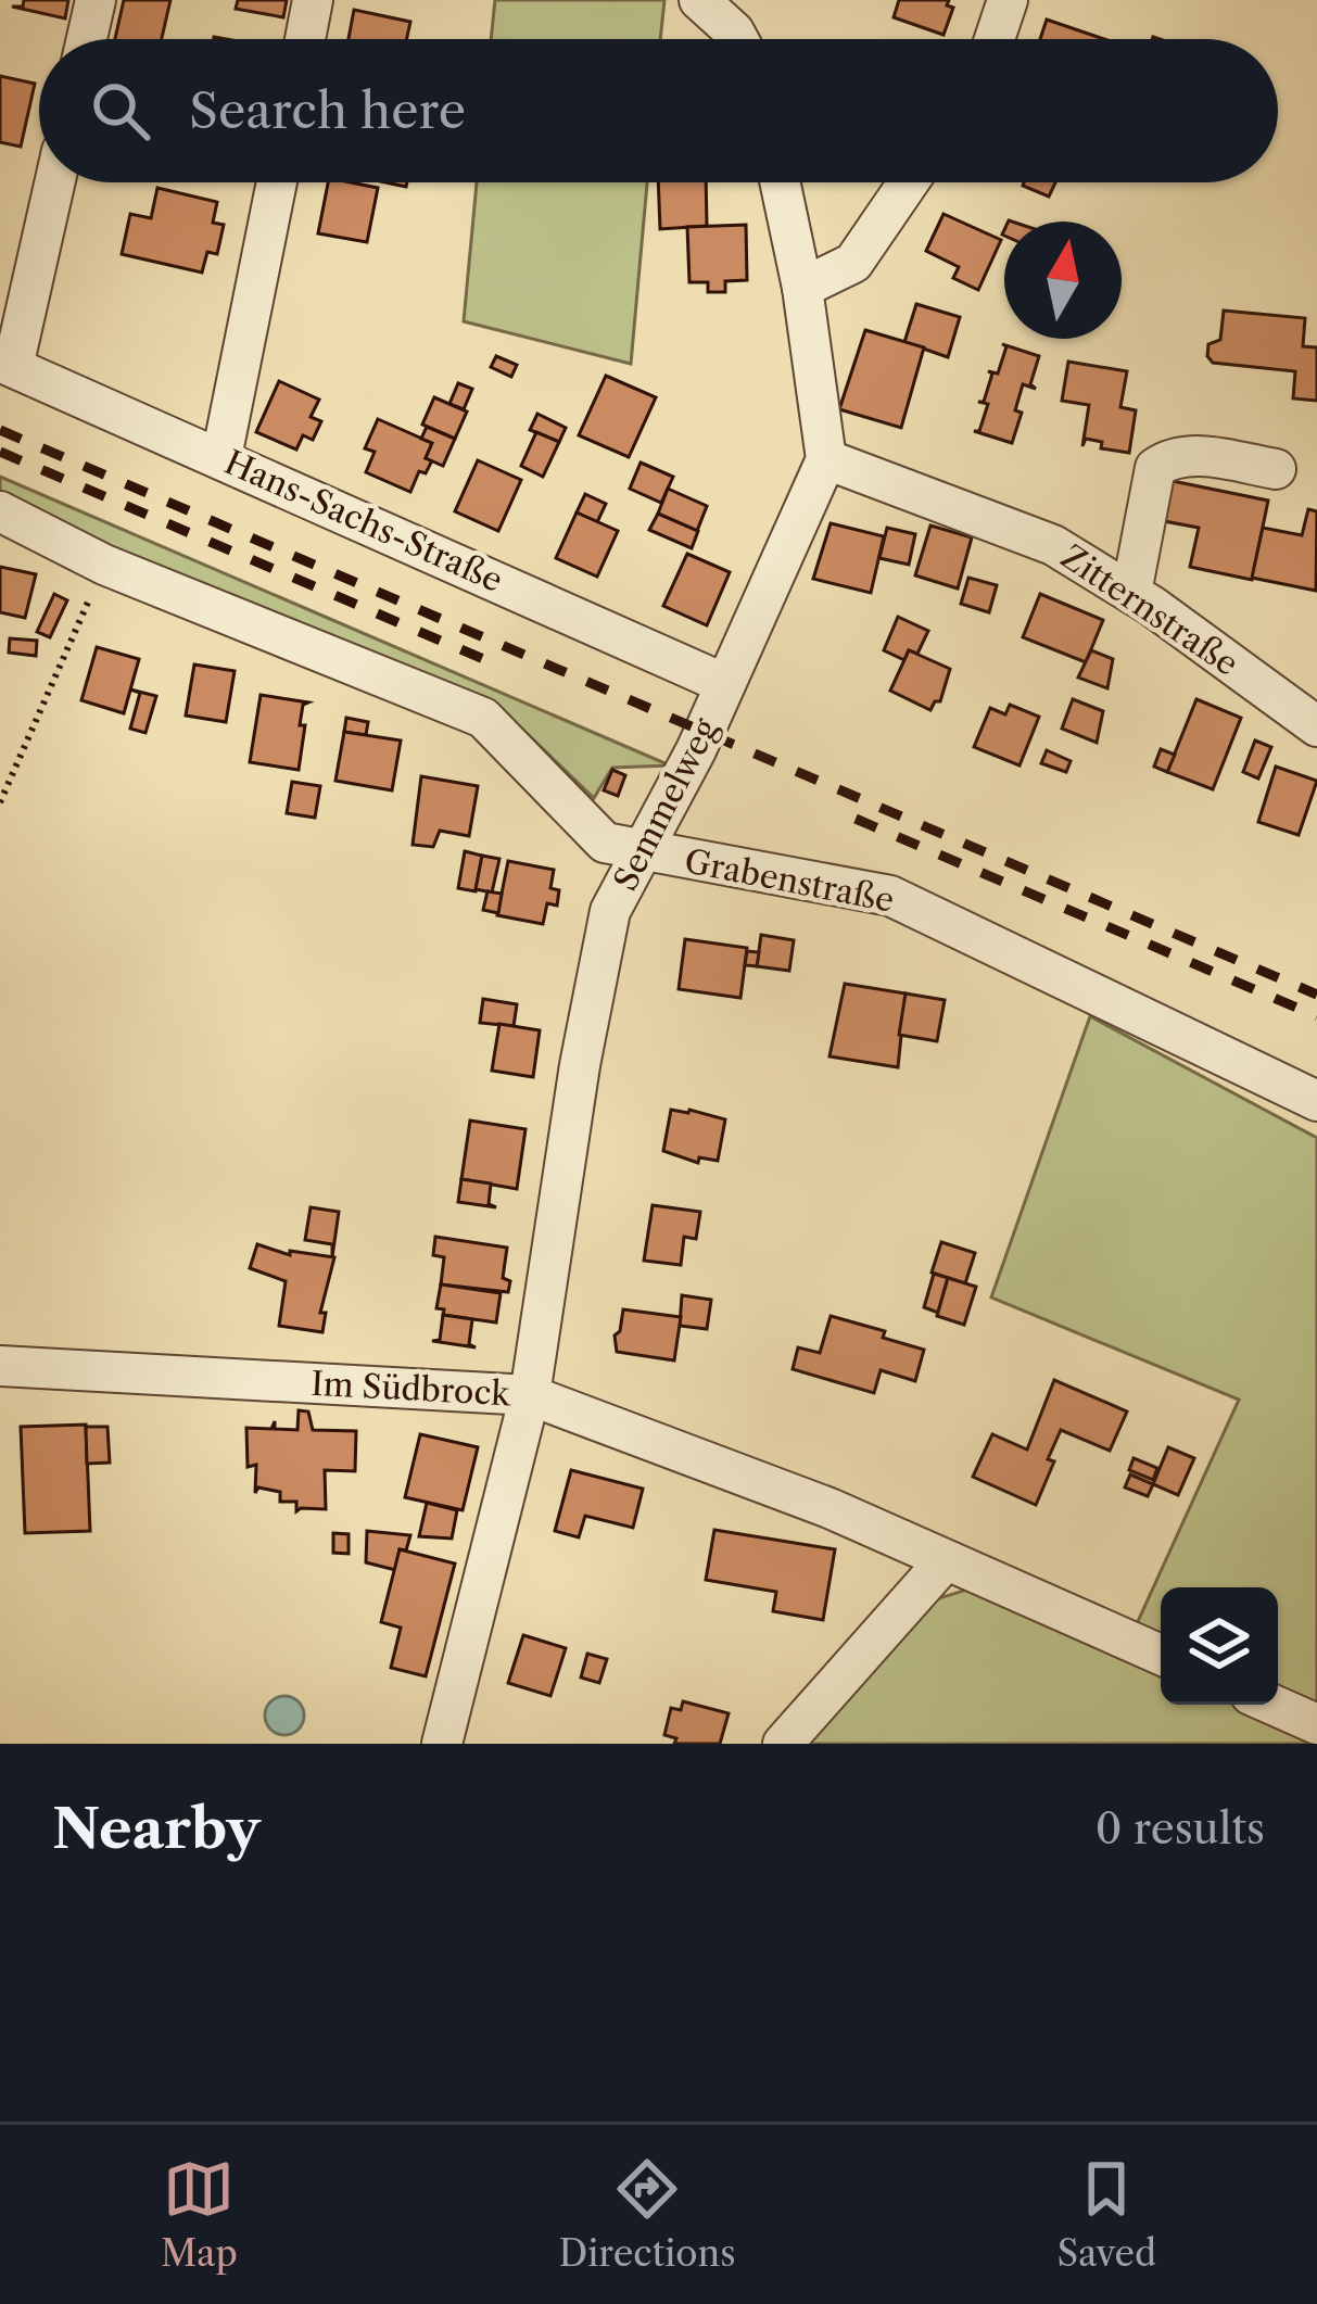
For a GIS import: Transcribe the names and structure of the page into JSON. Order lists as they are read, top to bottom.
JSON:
{
  "streets": {
    "street": [
      "Hans-Sachs-Straße",
      "Zitternstraße",
      "Semmelweg",
      "Grabenstraße",
      "Im Südbrock"
    ]
  },
  "crossings": [
    ["Hans-Sachs-Straße", "Semmelweg"],
    ["Zitternstraße", "Semmelweg"],
    ["Semmelweg", "Grabenstraße"],
    ["Semmelweg", "Im Südbrock"]
  ],
  "north": "top",
  "page": {
    "search": "Search here",
    "heading": ["Nearby", "0 results"],
    "nav": ["Map", "Directions", "Saved"]
  }
}
